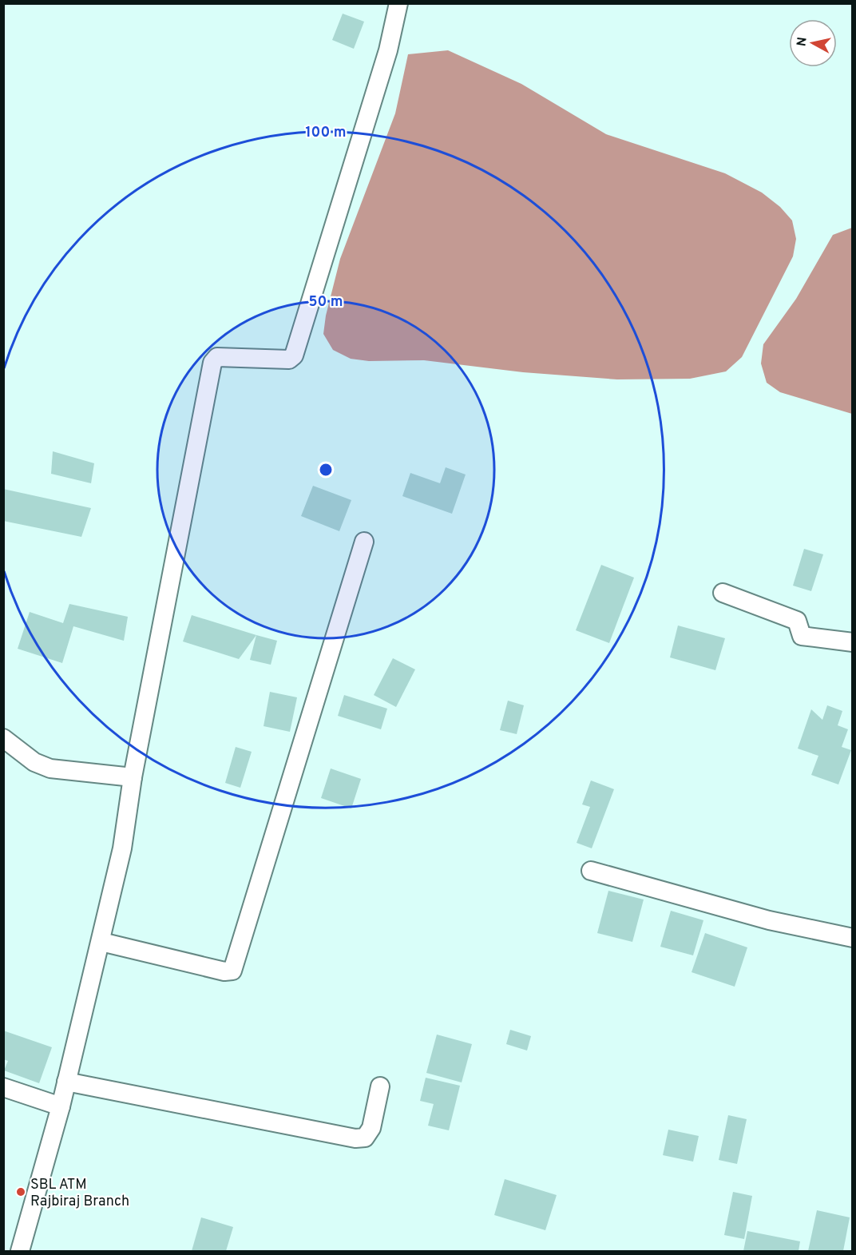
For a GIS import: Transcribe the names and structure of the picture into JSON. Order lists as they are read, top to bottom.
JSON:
{
  "places": ["SBL ATM Rajbiraj Branch"],
  "north": "left",
  "rings": ["100 m", "50 m"]
}
